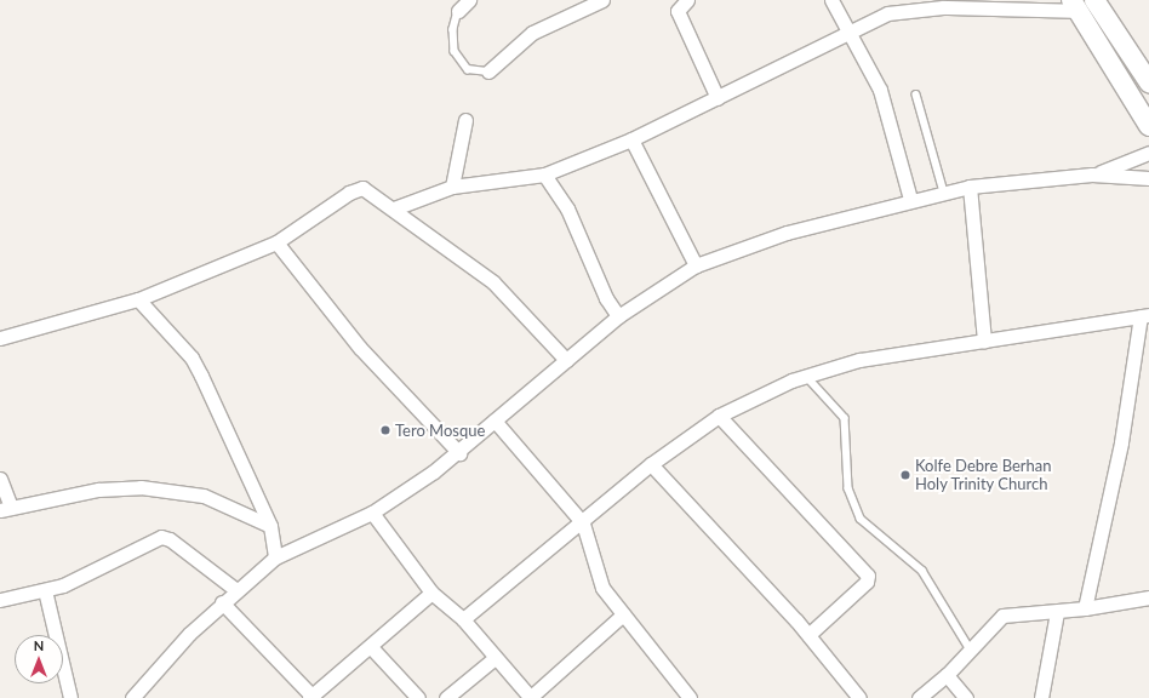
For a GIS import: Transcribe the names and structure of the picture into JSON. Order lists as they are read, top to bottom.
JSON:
{
  "places": ["Tero Mosque", "Kolfe Debre Berhan Holy Trinity Church"],
  "north": "top"
}
